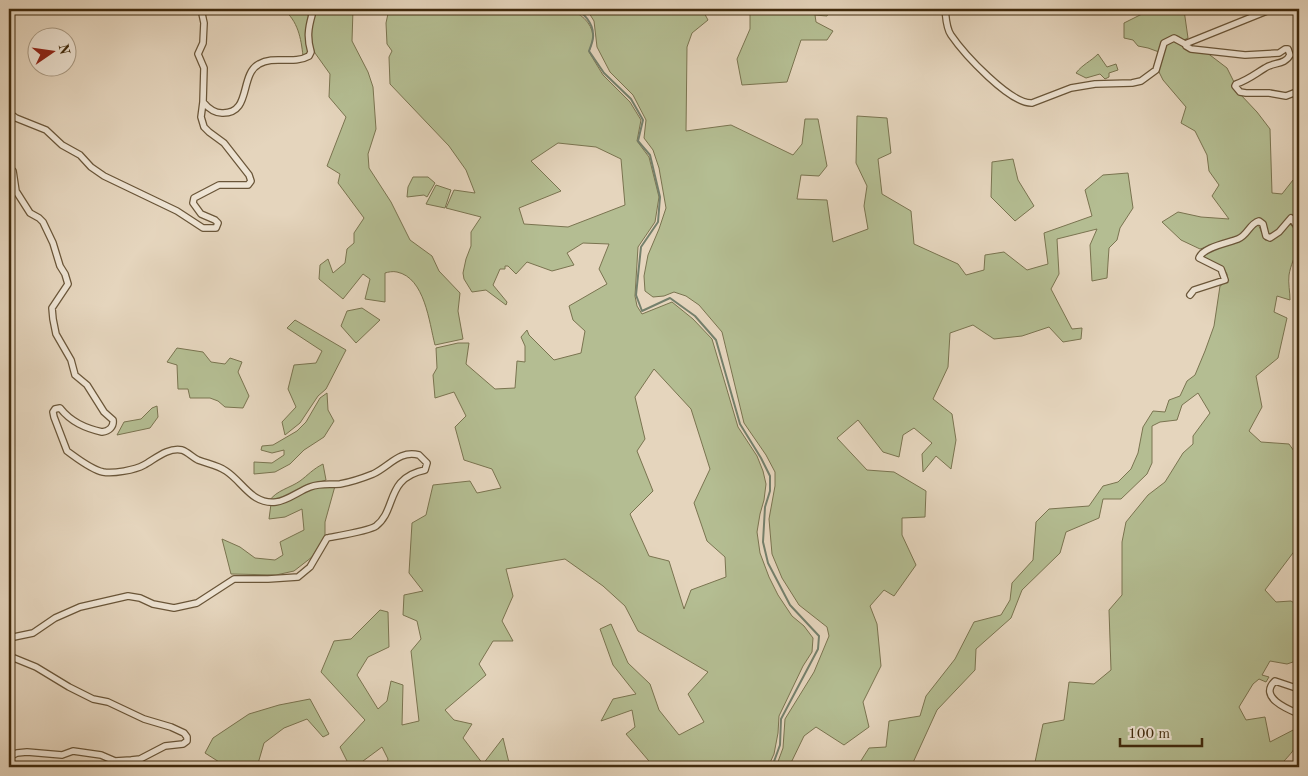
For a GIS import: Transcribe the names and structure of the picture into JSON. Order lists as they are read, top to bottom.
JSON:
{
  "scale_bar": "100 m",
  "north": "right"
}
